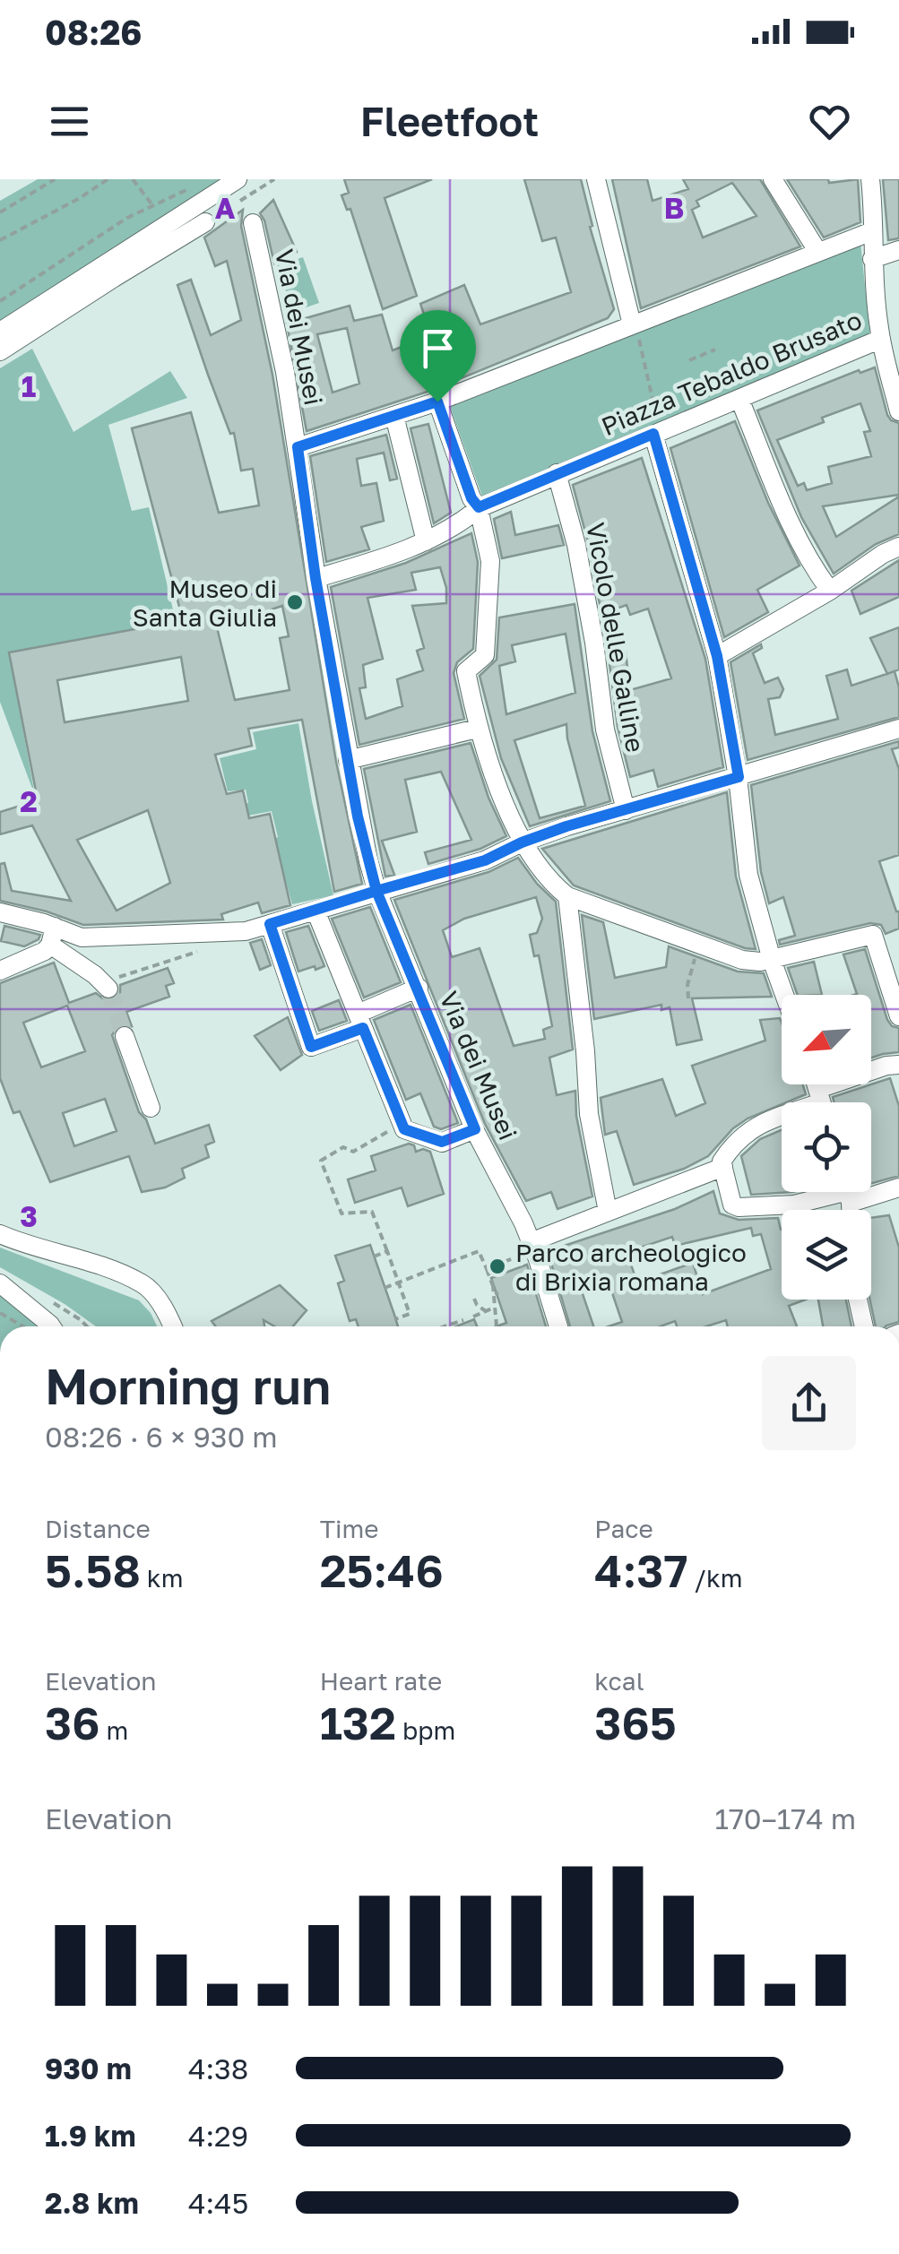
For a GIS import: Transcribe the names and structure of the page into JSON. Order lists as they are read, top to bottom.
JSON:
{
  "streets": {
    "street": ["Via dei Musei", "Piazza Tebaldo Brusato", "Vicolo delle Galline"]
  },
  "crossings": [
    ["Via dei Musei", "Piazza Tebaldo Brusato"],
    ["Piazza Tebaldo Brusato", "Vicolo delle Galline"]
  ],
  "places": ["Museo di Santa Giulia", "Parco archeologico di Brixia romana"],
  "north": "bottom left",
  "page": {
    "status": "08:26",
    "header": "Fleetfoot",
    "heading": ["Morning run", "08:26 · 6 × 930 m"],
    "stats": [
      ["Distance", "5.58 km"],
      ["Time", "25:46"],
      ["Pace", "4:37 /km"],
      ["Elevation", "36 m"],
      ["Heart rate", "132 bpm"],
      ["kcal", "365"]
    ],
    "chart": ["Elevation", "170–174 m"],
    "list": [
      {
        "name": "930 m",
        "note": "4:38"
      },
      {
        "name": "1.9 km",
        "note": "4:29"
      },
      {
        "name": "2.8 km",
        "note": "4:45"
      }
    ]
  },
  "grid": {
    "columns": ["A", "B"],
    "rows": ["1", "2", "3"]
  }
}
